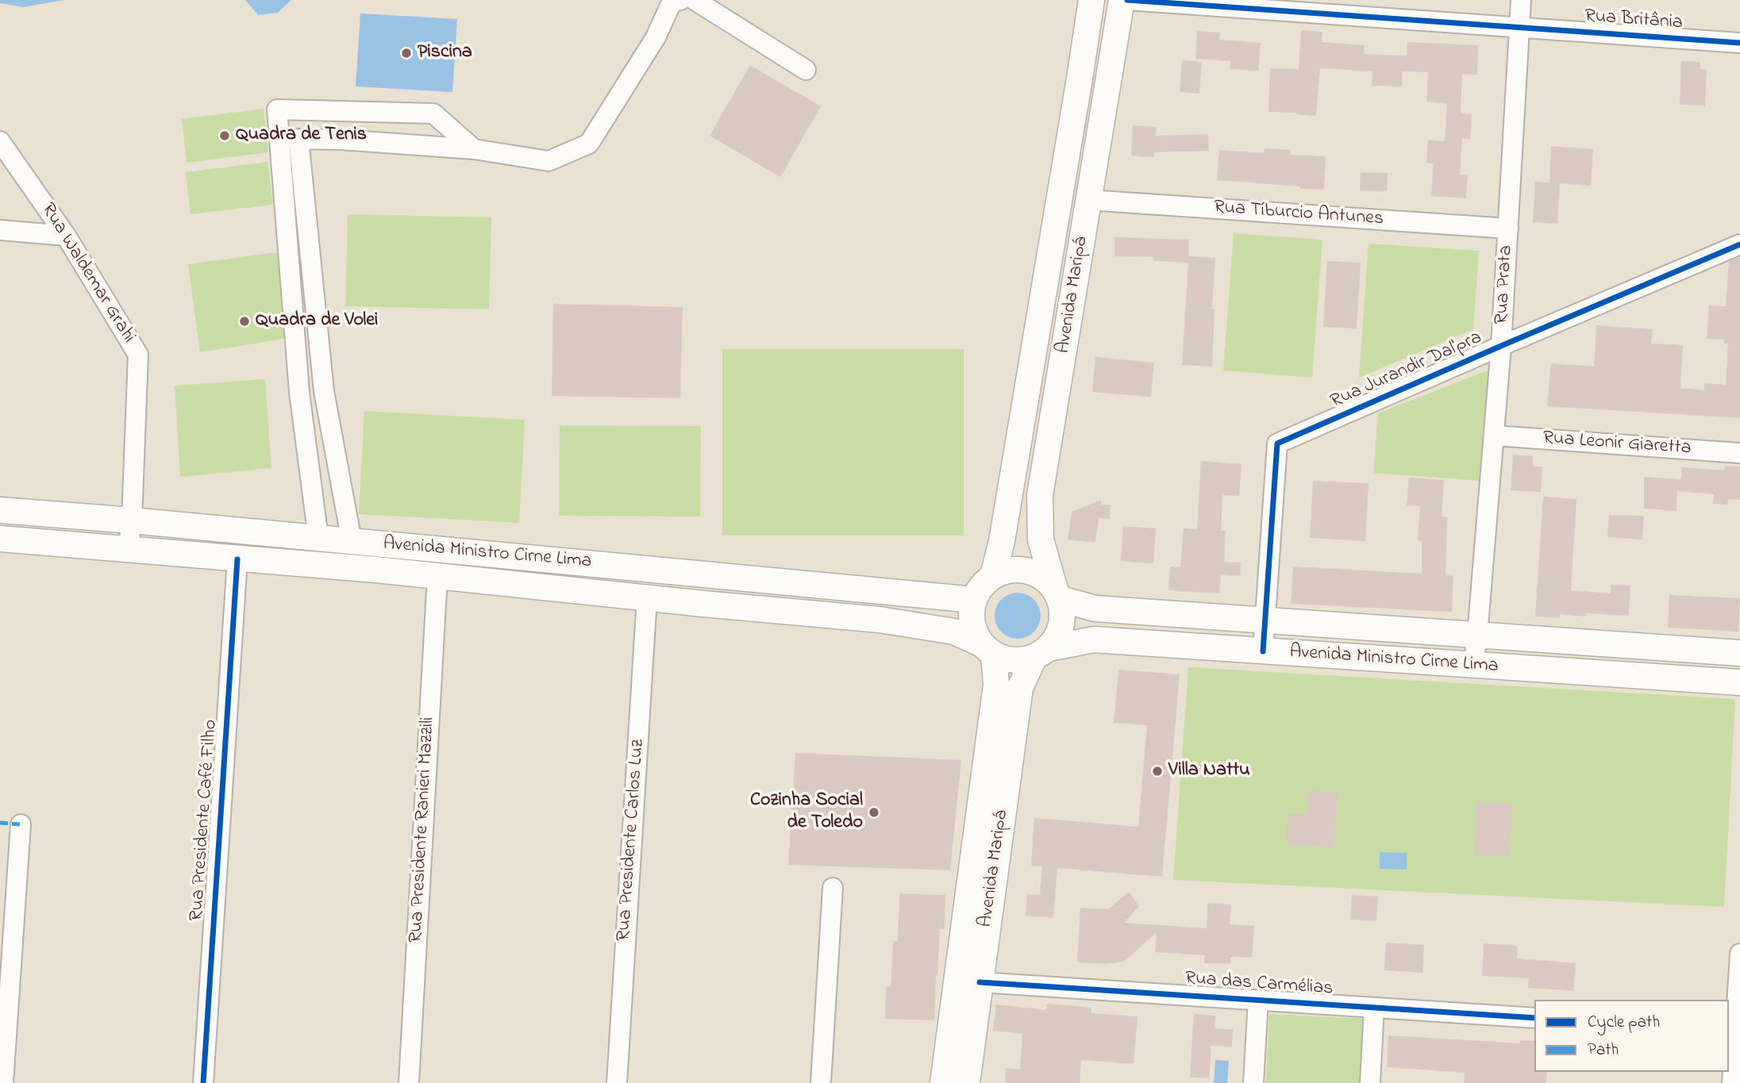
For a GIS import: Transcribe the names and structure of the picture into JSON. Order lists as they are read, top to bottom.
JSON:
{
  "streets": {
    "main road": ["Avenida Maripá", "Avenida Ministro Cirne Lima"],
    "street": [
      "Rua Britânia",
      "Rua Tíburcio Antunes",
      "Rua Waldemar Grahi",
      "Rua Prata",
      "Rua Jurandir Dal'pra",
      "Rua Leonir Giaretta",
      "Rua Presidente Café Filho",
      "Rua Presidente Ranieri Mazzili",
      "Rua Presidente Carlos Luz",
      "Rua das Carmélias"
    ]
  },
  "crossings": [
    ["Rua Britânia", "Rua Prata"],
    ["Rua Tíburcio Antunes", "Rua Prata"],
    ["Rua Tíburcio Antunes", "Avenida Maripá"],
    ["Rua Waldemar Grahi", "Avenida Ministro Cirne Lima"],
    ["Rua Prata", "Rua Jurandir Dal'pra"],
    ["Rua Prata", "Rua Leonir Giaretta"],
    ["Rua Prata", "Avenida Ministro Cirne Lima"],
    ["Avenida Maripá", "Avenida Ministro Cirne Lima"],
    ["Avenida Maripá", "Rua das Carmélias"],
    ["Rua Jurandir Dal'pra", "Avenida Ministro Cirne Lima"]
  ],
  "places": [
    "Piscina",
    "Quadra de Tenis",
    "Quadra de Volei",
    "Villa Nattu",
    "Cozinha Social de Toledo"
  ],
  "legend": ["Cycle path", "Path"]
}
